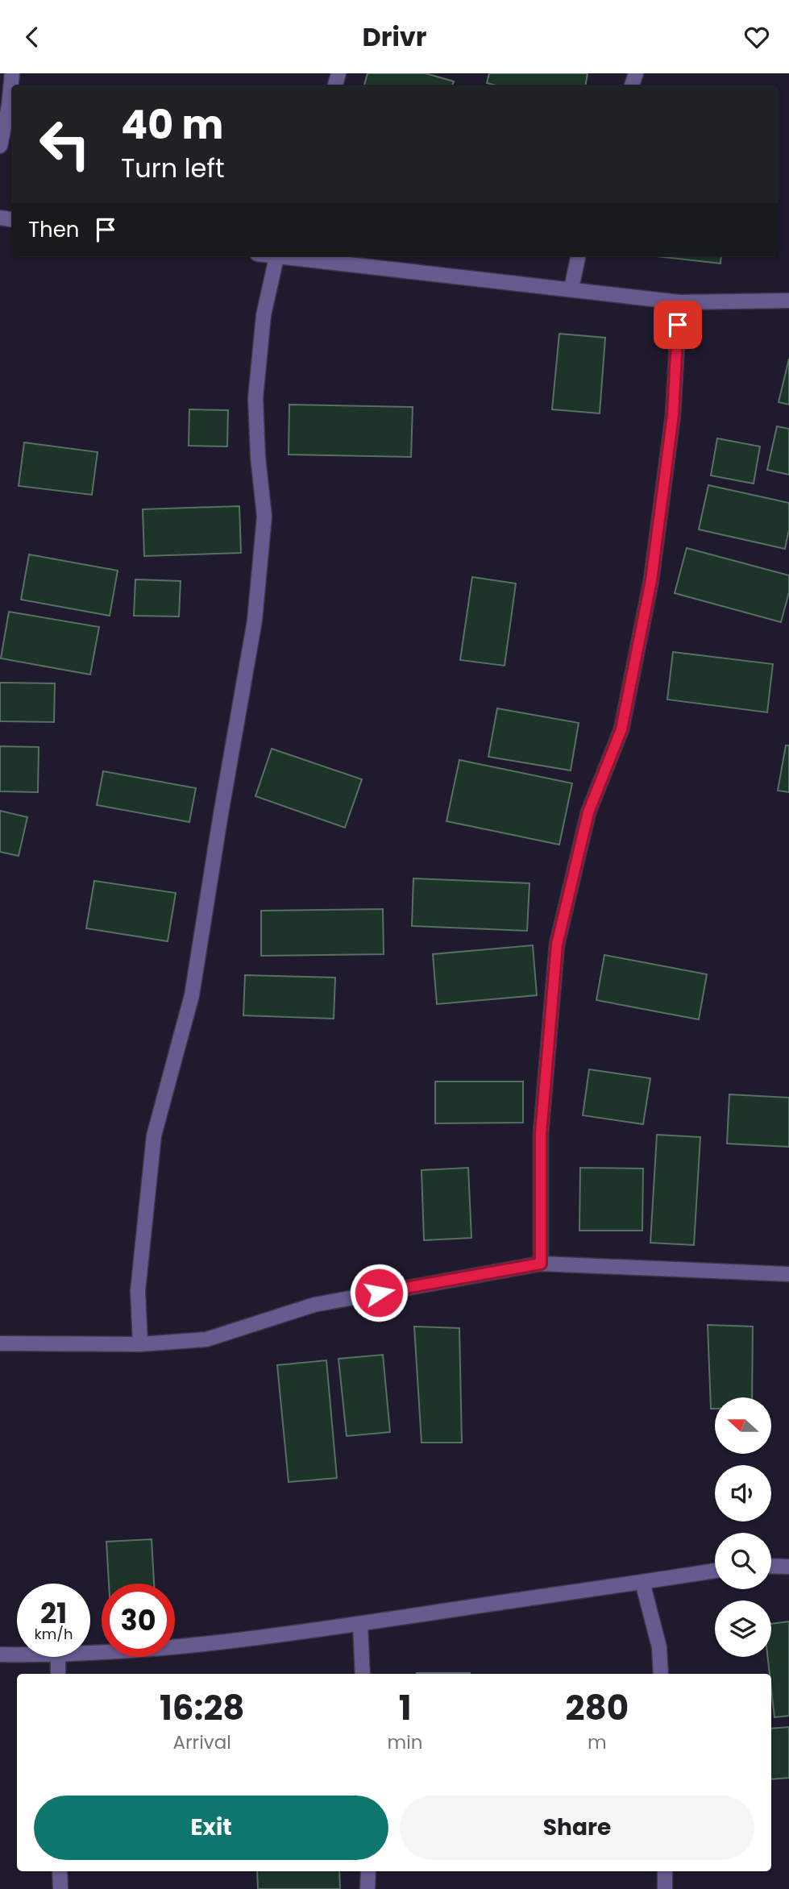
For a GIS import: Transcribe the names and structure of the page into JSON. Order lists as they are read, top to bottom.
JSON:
{
  "north": "left",
  "page": {
    "header": "Drivr",
    "turn": ["40 m", "Turn left"],
    "then": "Then",
    "speed": "21 km/h",
    "limit": "30",
    "eta": [
      "16:28",
      "Arrival",
      "1",
      "min",
      "280",
      "m"
    ],
    "buttons": ["Exit", "Share"]
  }
}
